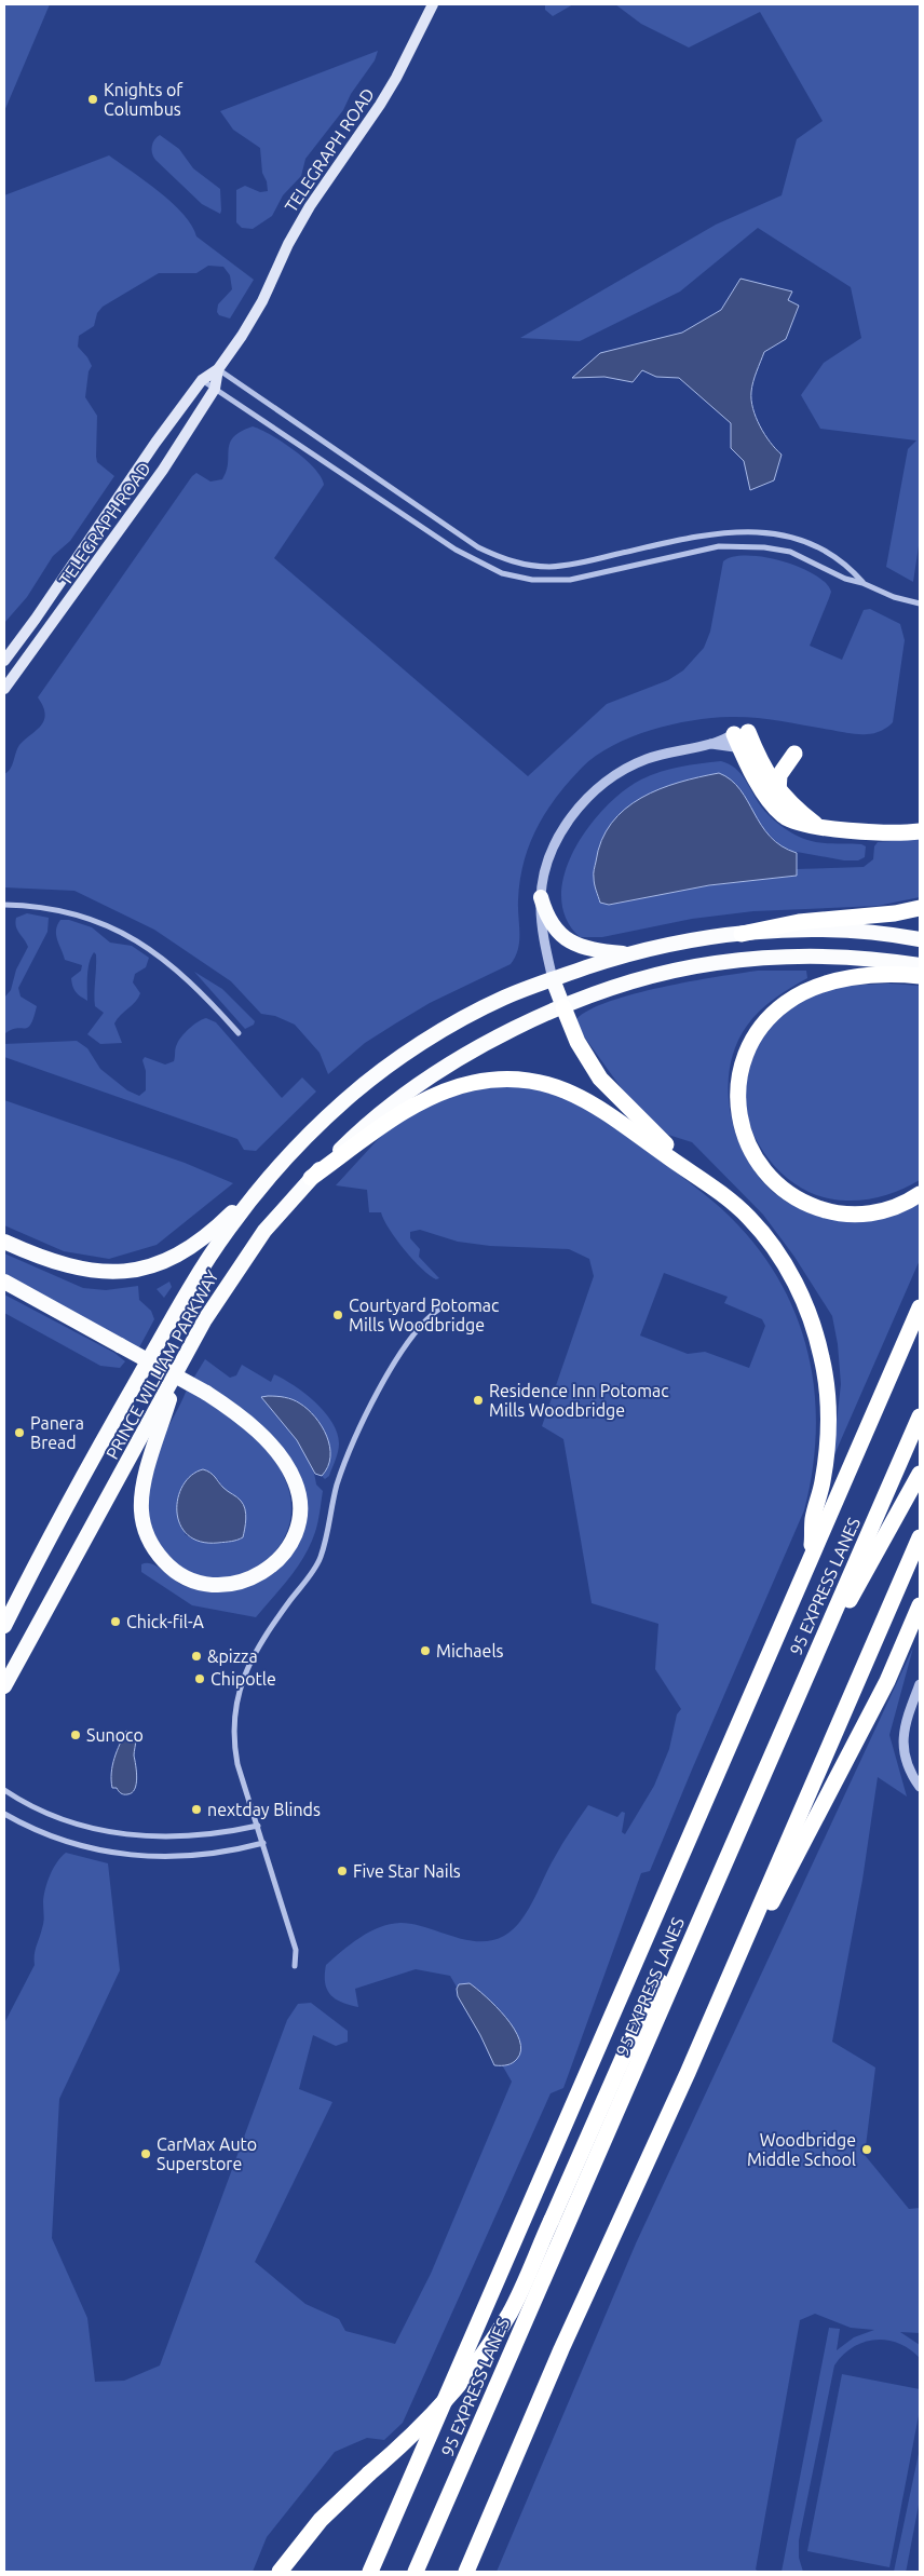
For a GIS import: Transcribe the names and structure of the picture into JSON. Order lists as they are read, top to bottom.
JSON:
{
  "streets": {
    "highway": ["PRINCE WILLIAM PARKWAY", "95 EXPRESS LANES"],
    "main road": ["TELEGRAPH ROAD"]
  },
  "places": [
    "Knights of Columbus",
    "Courtyard Potomac Mills Woodbridge",
    "Residence Inn Potomac Mills Woodbridge",
    "Panera Bread",
    "Chick-fil-A",
    "Michaels",
    "&pizza",
    "Chipotle",
    "Sunoco",
    "nextday Blinds",
    "Five Star Nails",
    "Woodbridge Middle School",
    "CarMax Auto Superstore"
  ]
}
